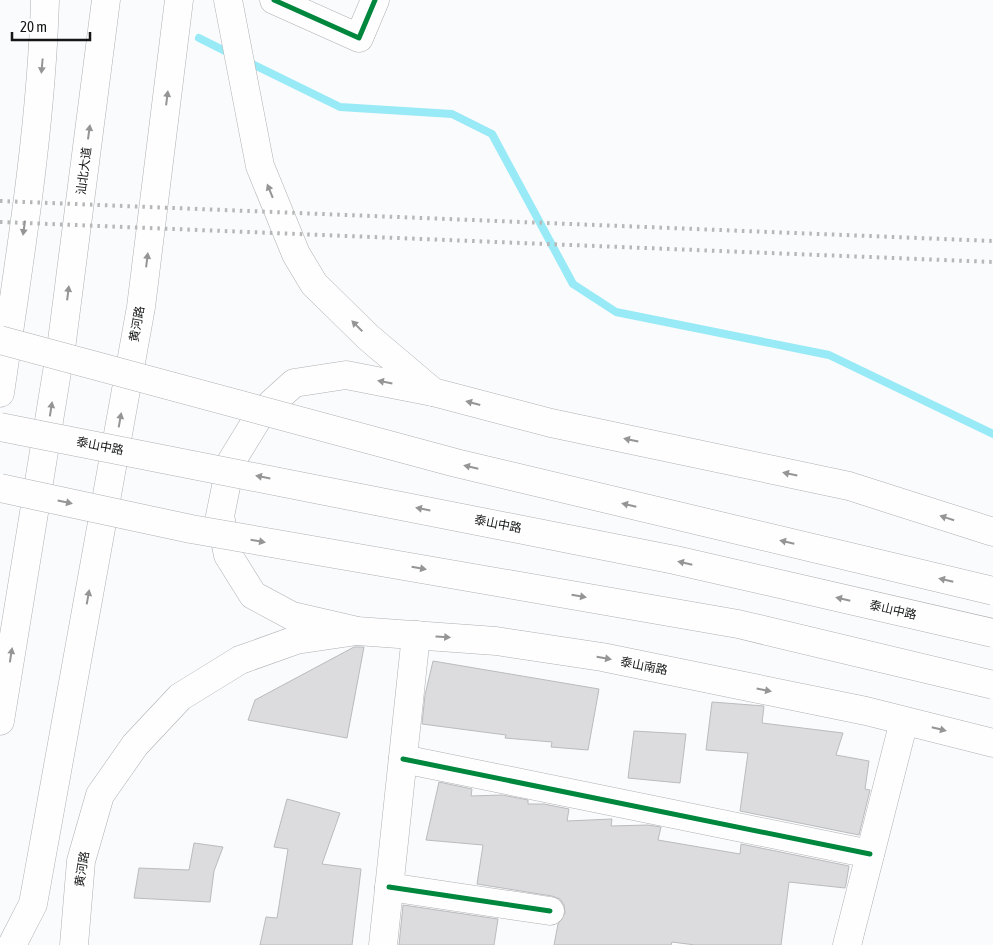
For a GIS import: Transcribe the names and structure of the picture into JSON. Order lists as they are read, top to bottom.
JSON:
{
  "streets": {
    "main road": [
      "汕北大道",
      "黄河路",
      "泰山中路",
      "泰山南路"
    ]
  },
  "crossings": [
    ["黄河路", "泰山南路"]
  ],
  "scale_bar": "20 m"
}
